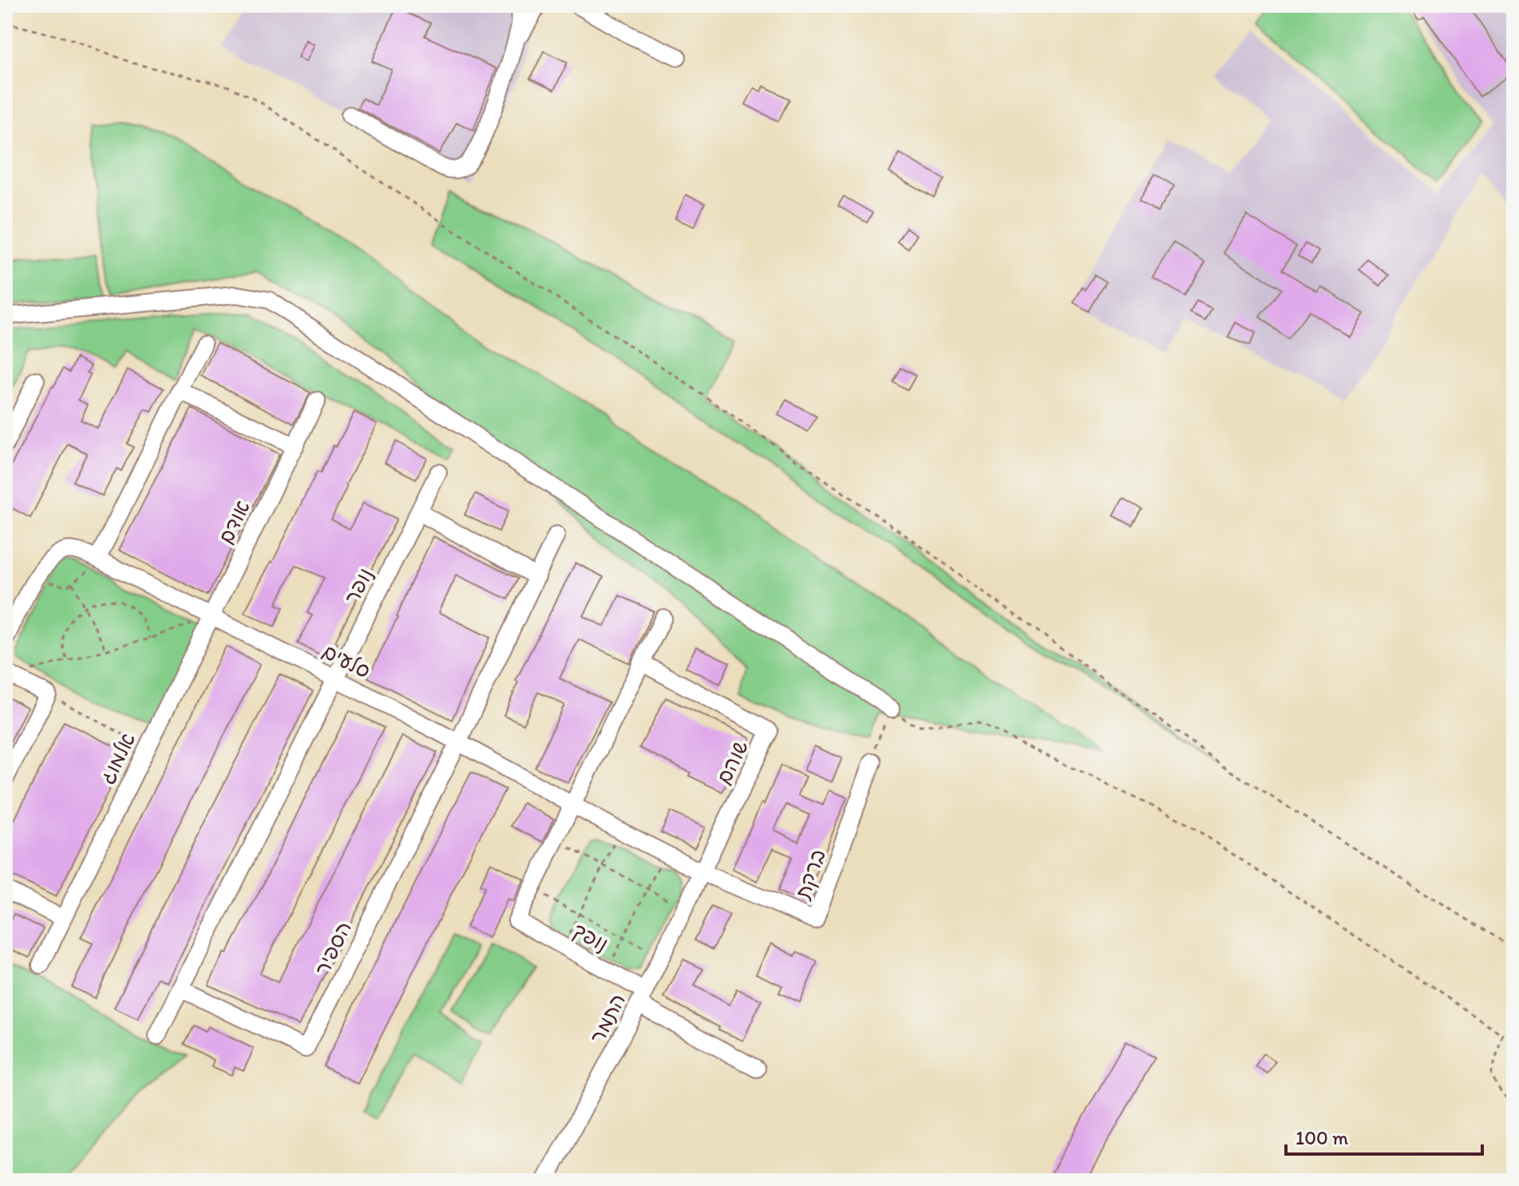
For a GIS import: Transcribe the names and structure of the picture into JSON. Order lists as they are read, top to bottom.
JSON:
{
  "streets": {
    "street": [
      "אודם",
      "נופר",
      "סלעים",
      "אלמוג",
      "שוהם",
      "ברקת",
      "נופך",
      "הספיר",
      "התמר"
    ]
  },
  "crossings": [
    ["אודם", "סלעים"],
    ["אודם", "אלמוג"],
    ["נופר", "סלעים"],
    ["סלעים", "אלמוג"],
    ["סלעים", "שוהם"],
    ["סלעים", "ברקת"],
    ["סלעים", "הספיר"],
    ["סלעים", "התמר"],
    ["שוהם", "ברקת"],
    ["שוהם", "התמר"],
    ["ברקת", "התמר"],
    ["נופך", "התמר"]
  ],
  "scale_bar": "100 m"
}
